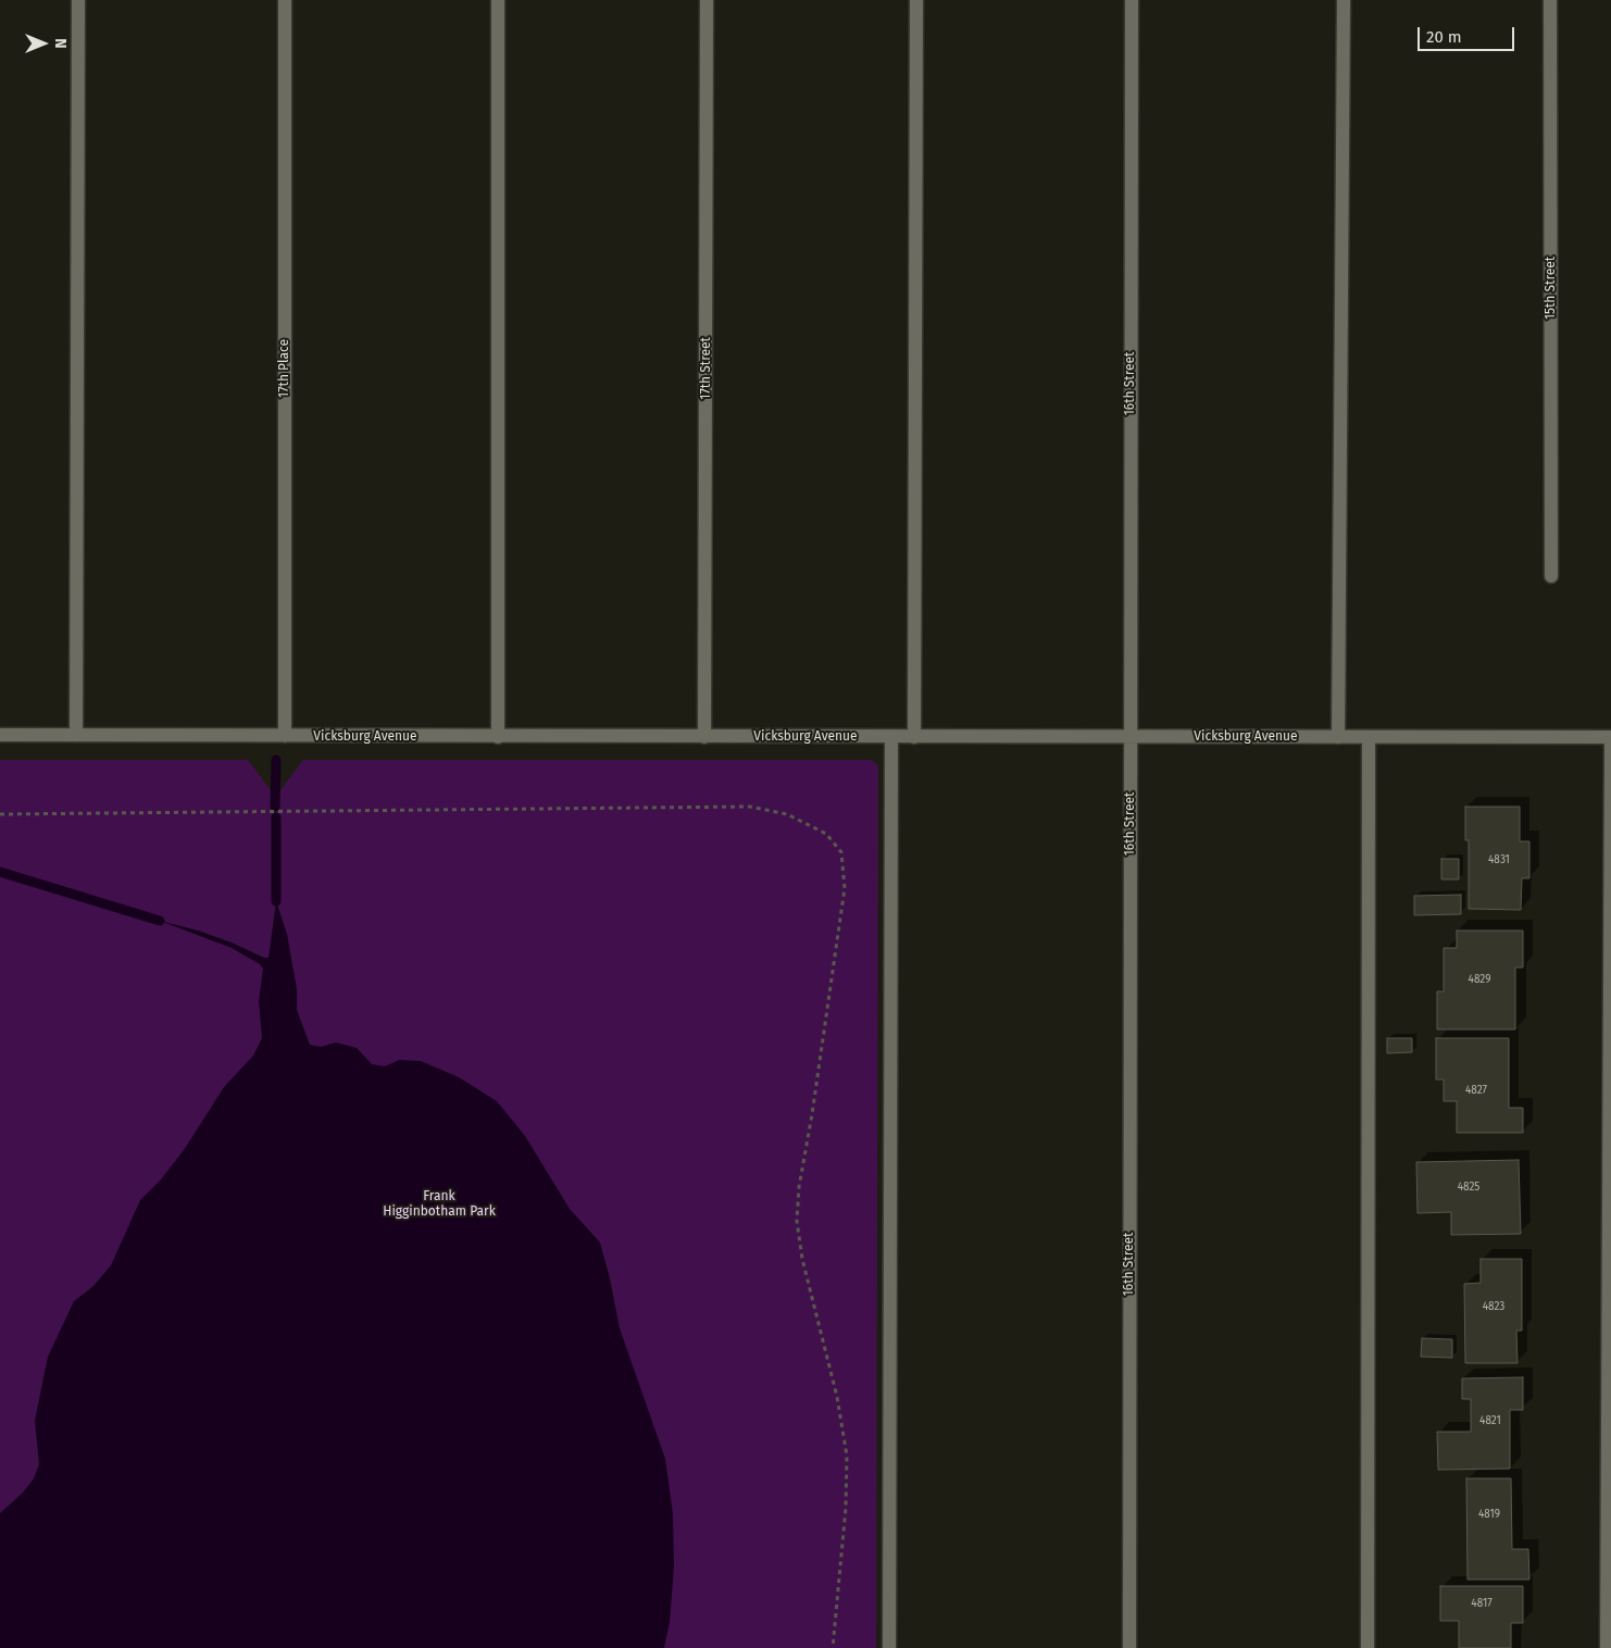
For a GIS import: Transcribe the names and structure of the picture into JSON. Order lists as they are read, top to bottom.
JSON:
{
  "streets": {
    "street": [
      "15th Street",
      "17th Place",
      "17th Street",
      "16th Street",
      "Vicksburg Avenue"
    ]
  },
  "crossings": [
    ["17th Place", "Vicksburg Avenue"],
    ["17th Street", "Vicksburg Avenue"],
    ["16th Street", "Vicksburg Avenue"]
  ],
  "parks": ["Frank Higginbotham Park"],
  "house_numbers": [
    "4831",
    "4829",
    "4827",
    "4825",
    "4823",
    "4821",
    "4819",
    "4817"
  ],
  "scale_bar": "20 m",
  "north": "right"
}
